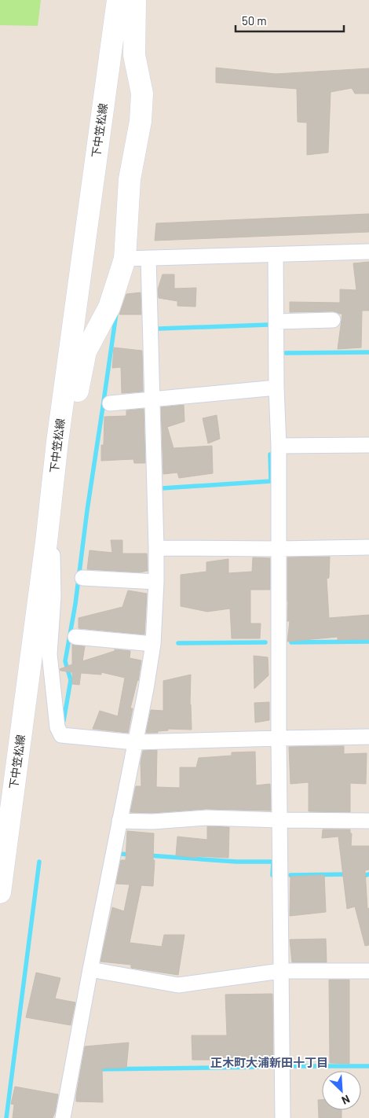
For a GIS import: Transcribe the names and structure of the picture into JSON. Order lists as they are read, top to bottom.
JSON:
{
  "streets": {
    "main road": ["下中笠松線"]
  },
  "districts": ["正木町大浦新田十丁目"],
  "scale_bar": "50 m",
  "north": "bottom right"
}
